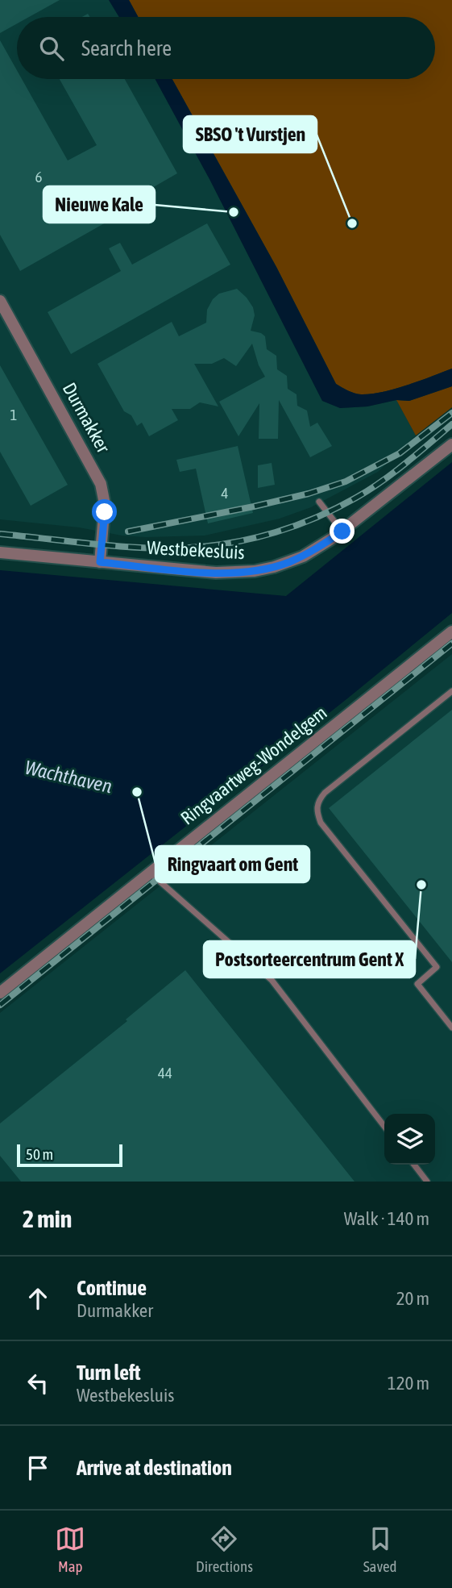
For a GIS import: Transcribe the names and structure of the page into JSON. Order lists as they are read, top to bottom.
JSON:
{
  "streets": {
    "street": ["Durmakker", "Westbekesluis", "Ringvaartweg-Wondelgem"]
  },
  "crossings": [
    ["Durmakker", "Westbekesluis"]
  ],
  "water": ["Wachthaven"],
  "places": [
    "Nieuwe Kale",
    "SBSO 't Vurstjen",
    "Ringvaart om Gent",
    "Postsorteercentrum Gent X"
  ],
  "house_numbers": [
    "6",
    "1",
    "4",
    "44"
  ],
  "scale_bar": "50 m",
  "page": {
    "search": "Search here",
    "scale": "50 m",
    "heading": ["2 min", "Walk · 140 m"],
    "list": [
      ["Continue", "Durmakker", "20 m"],
      ["Turn left", "Westbekesluis", "120 m"],
      "Arrive at destination"
    ],
    "nav": ["Map", "Directions", "Saved"]
  }
}
